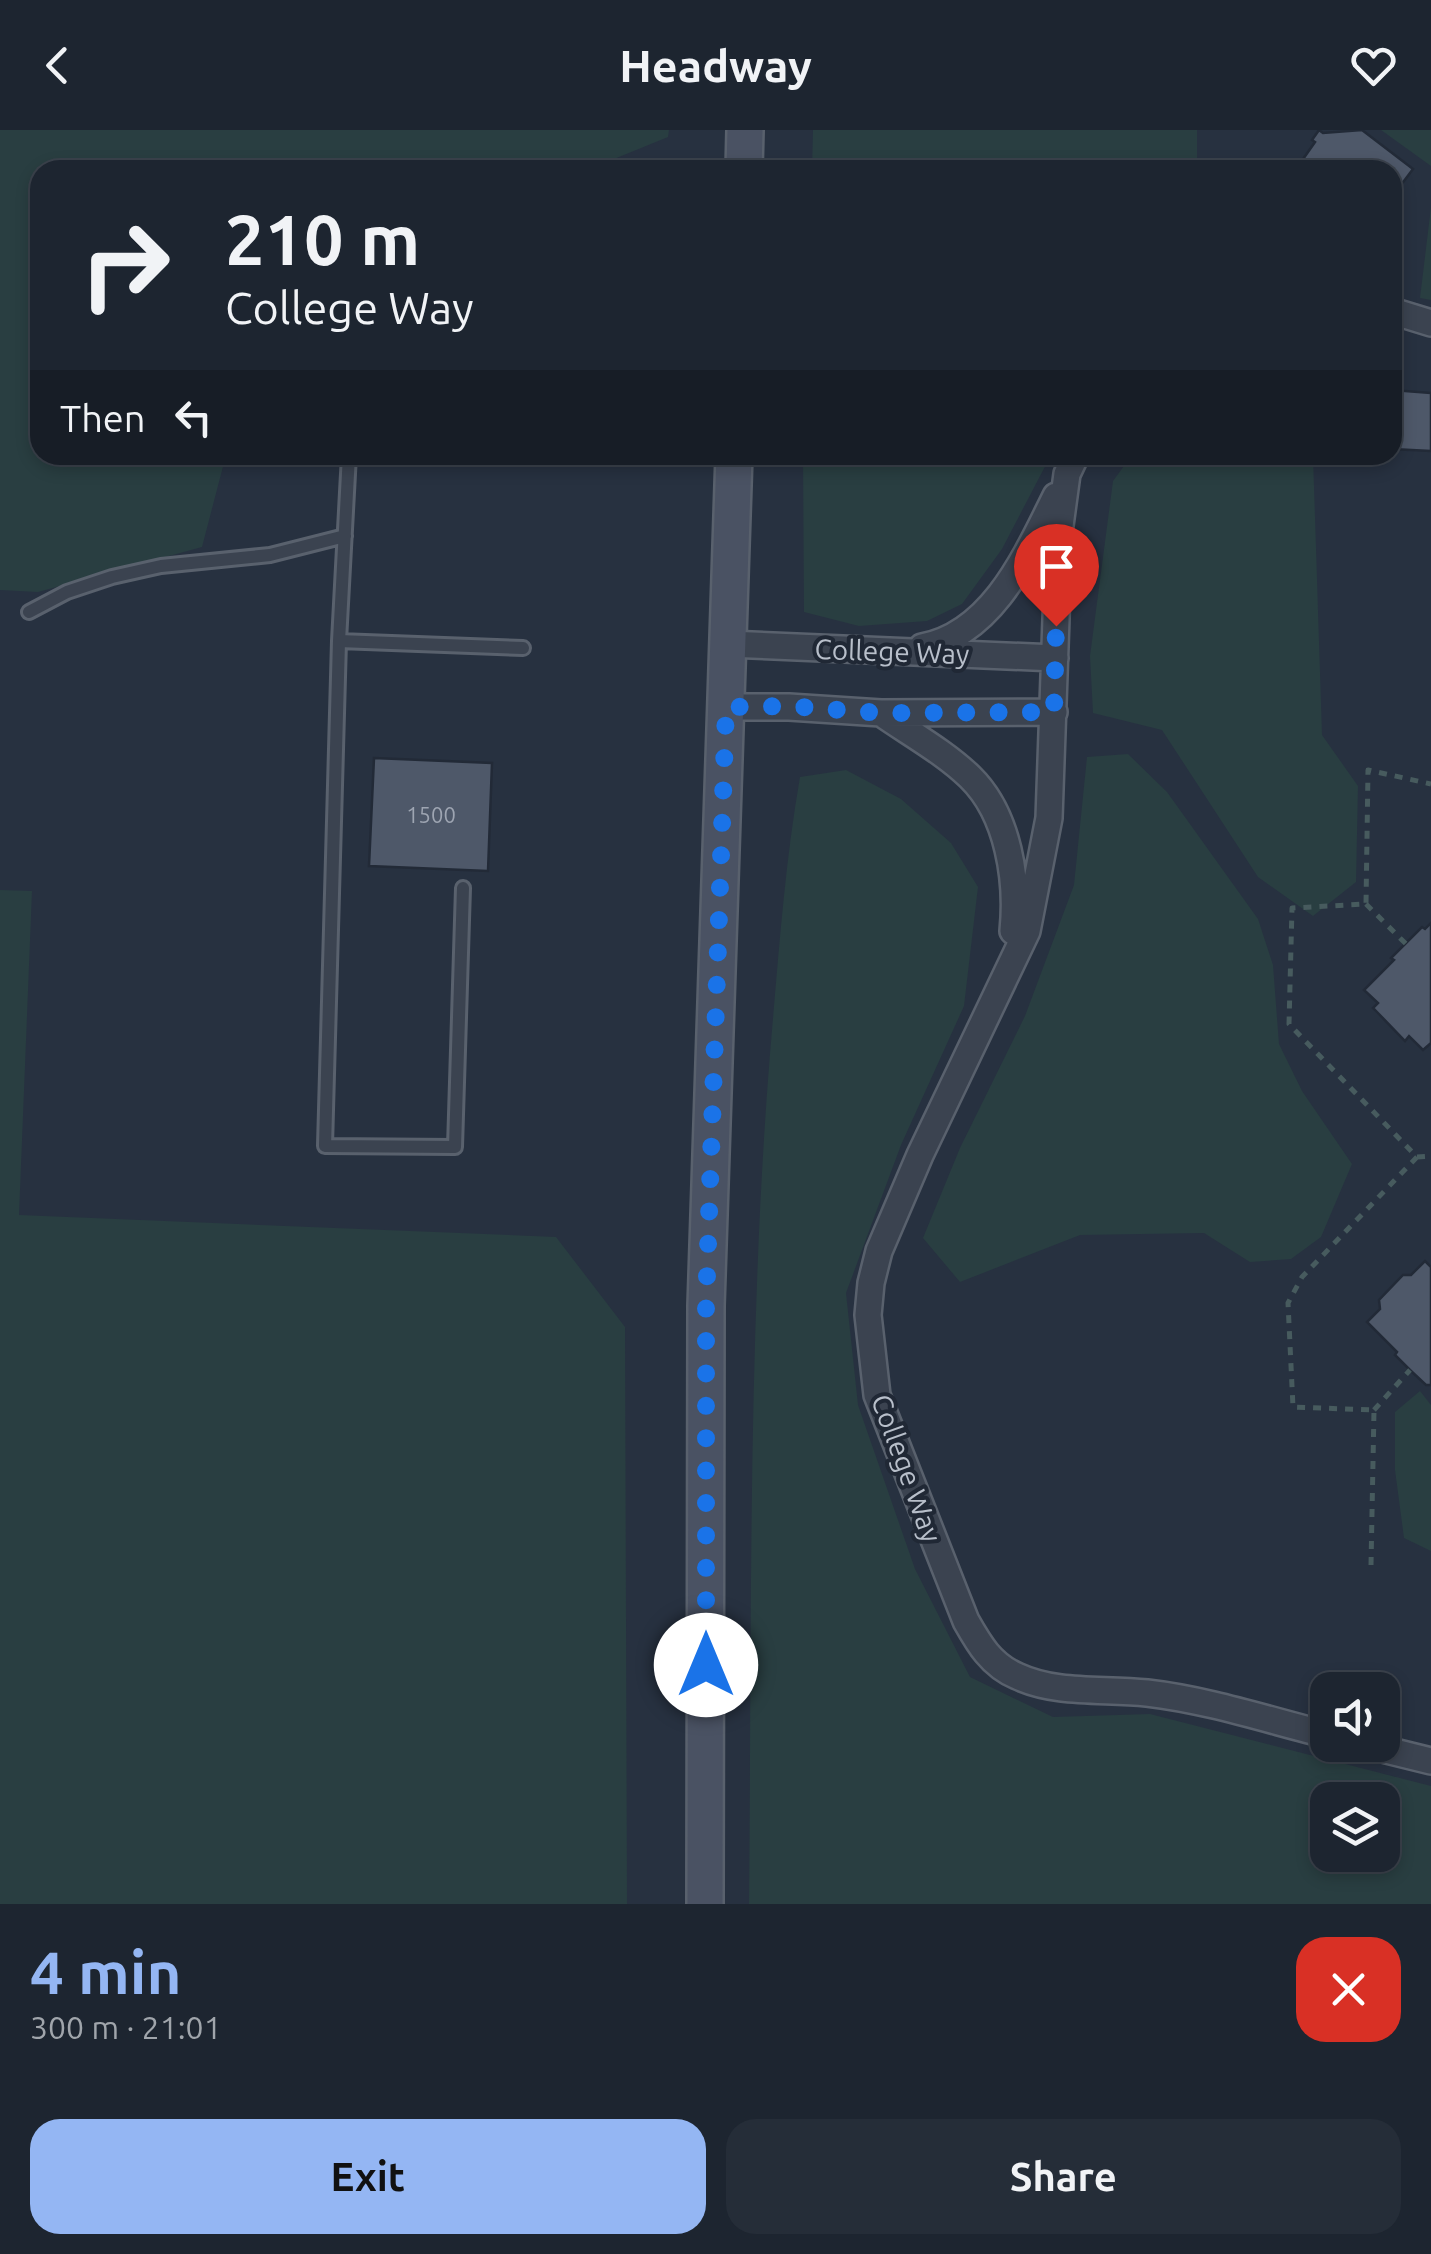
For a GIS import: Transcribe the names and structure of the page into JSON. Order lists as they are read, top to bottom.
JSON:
{
  "streets": {
    "street": ["College Way"]
  },
  "house_numbers": ["1500"],
  "page": {
    "header": "Headway",
    "turn": ["210 m", "College Way"],
    "then": "Then",
    "heading": ["4 min", "300 m · 21:01"],
    "buttons": ["Exit", "Share"]
  }
}
